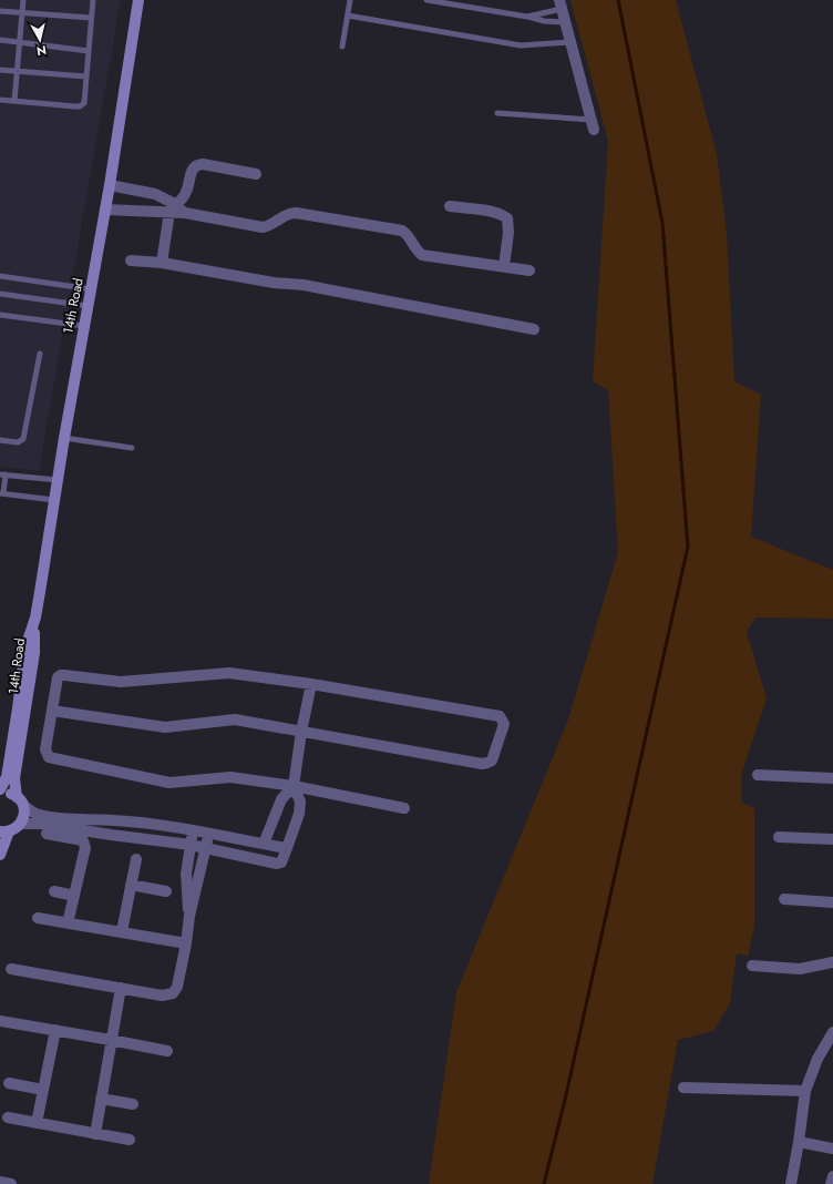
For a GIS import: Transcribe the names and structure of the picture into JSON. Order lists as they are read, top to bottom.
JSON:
{
  "streets": {
    "street": ["14th Road"]
  },
  "north": "bottom"
}
